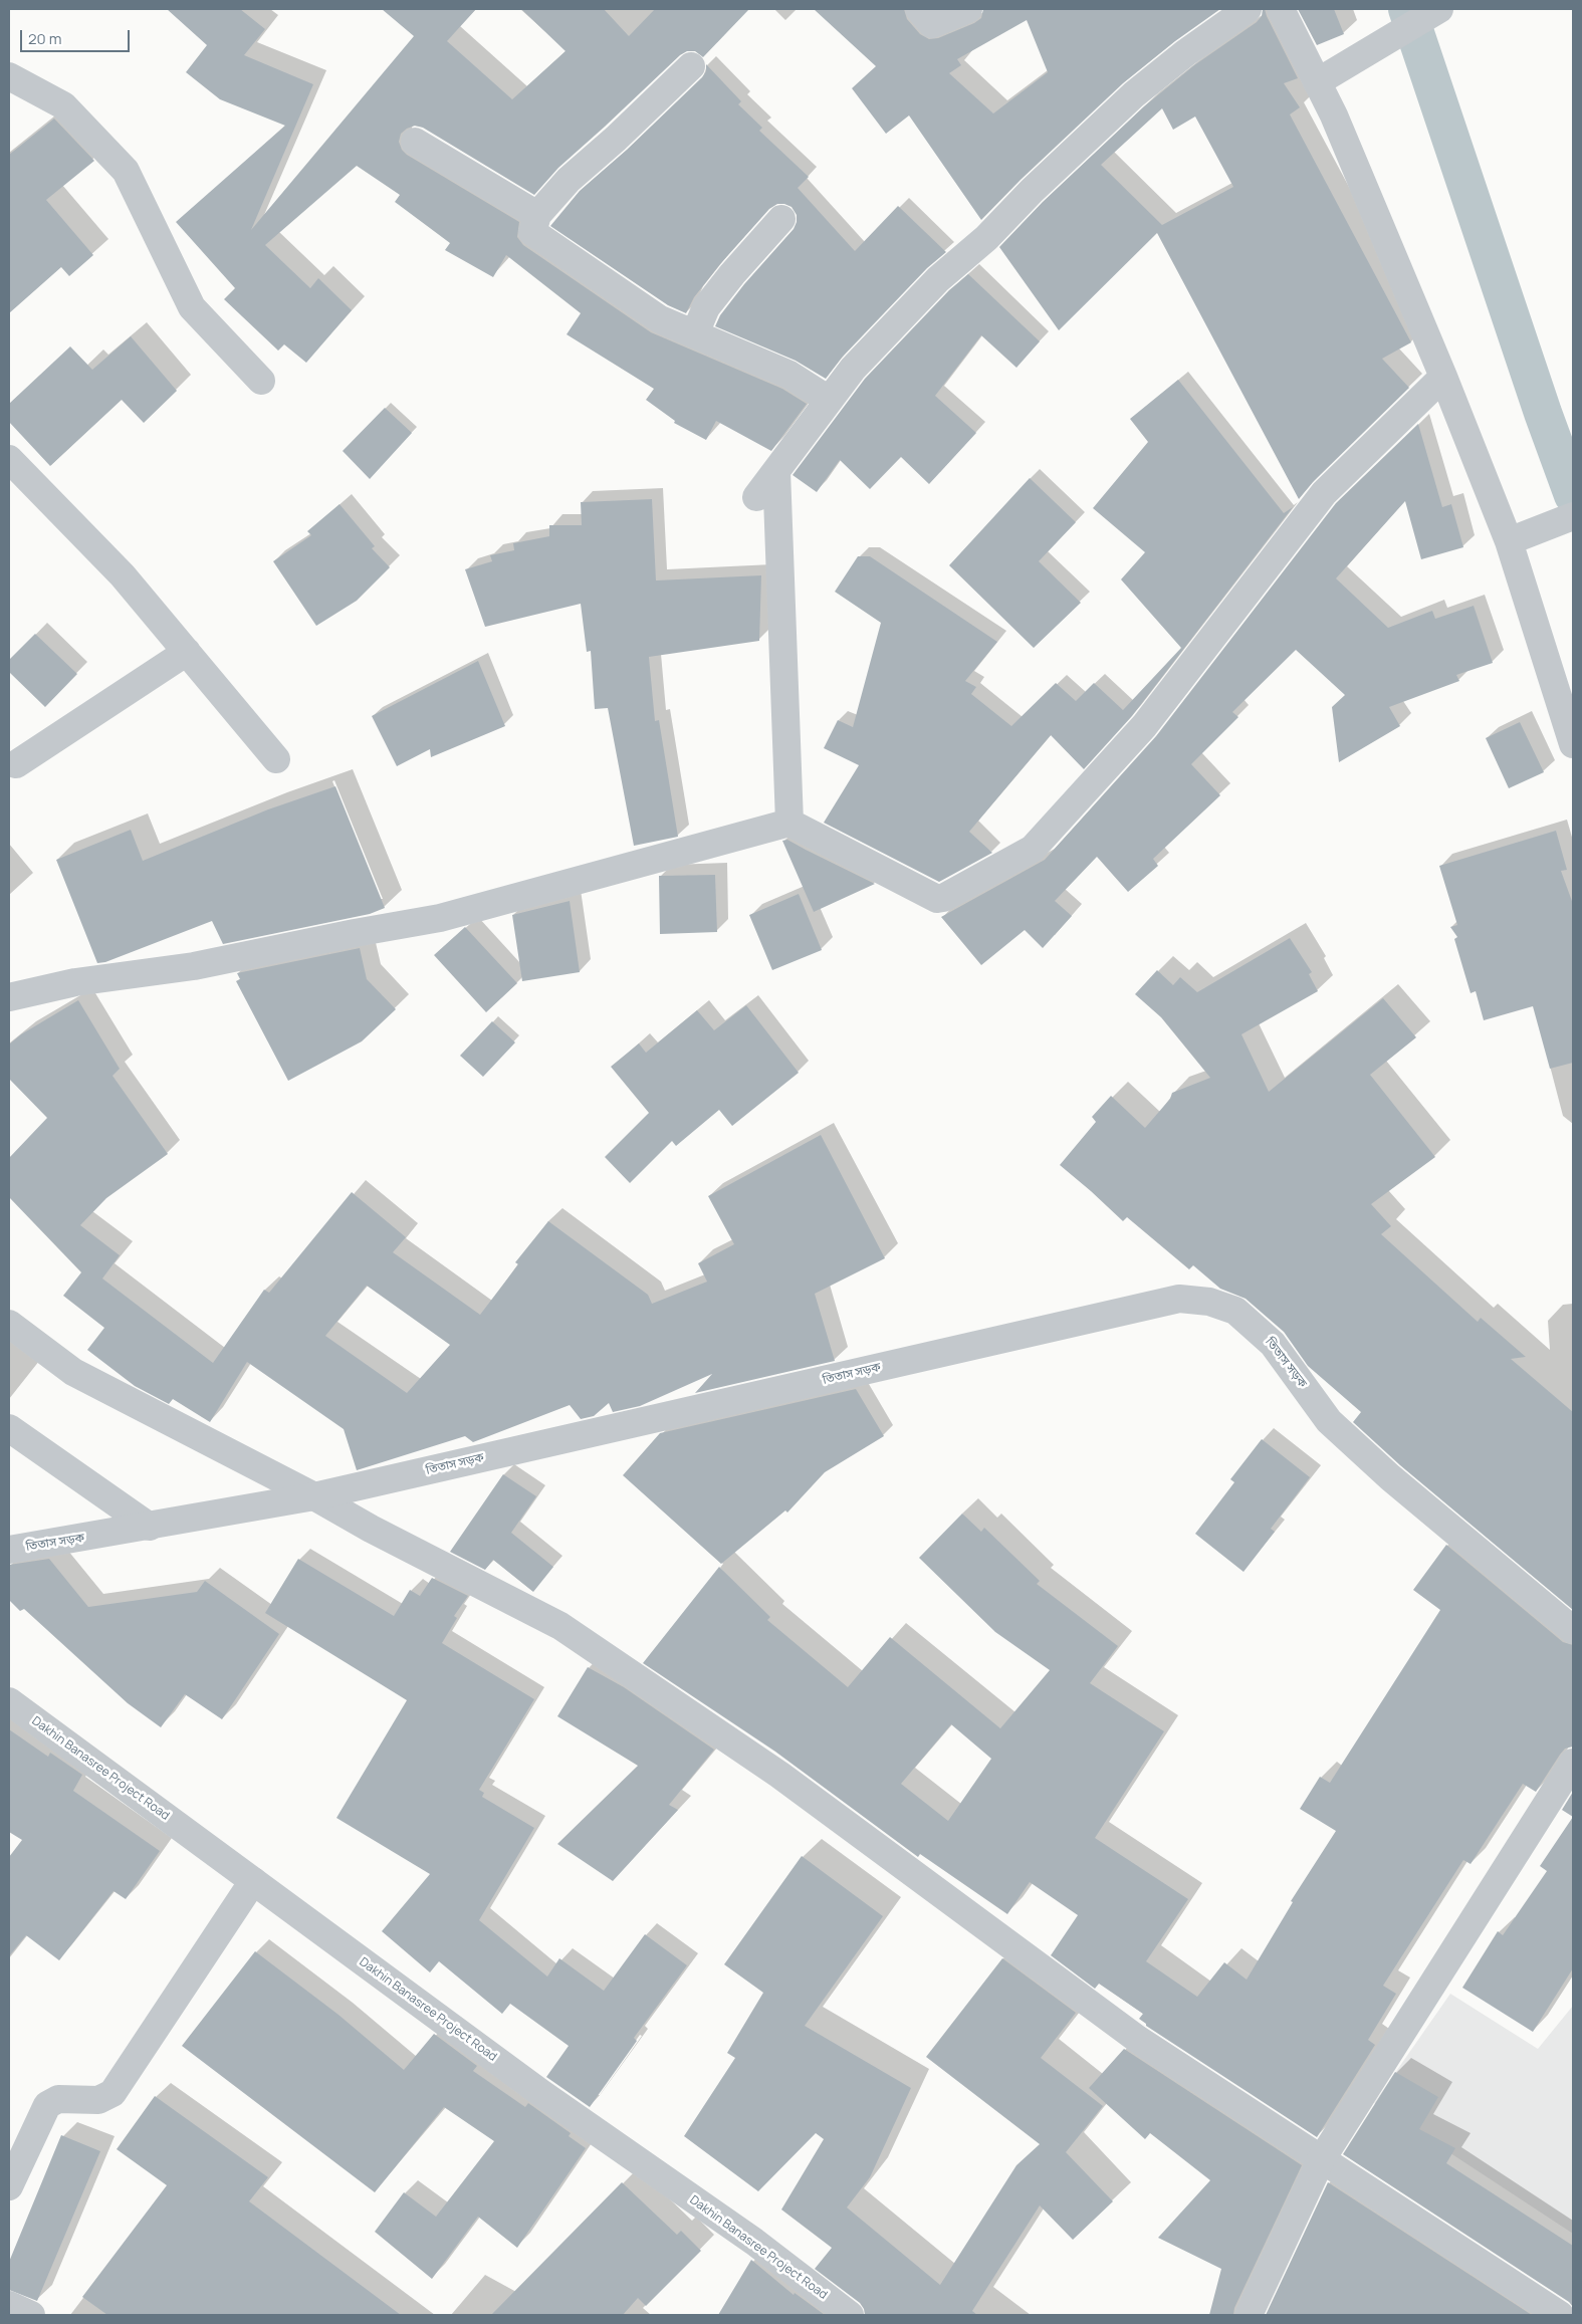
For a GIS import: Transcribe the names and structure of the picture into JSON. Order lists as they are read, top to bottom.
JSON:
{
  "streets": {
    "street": ["তিতাস সড়ক", "Dakhin Banasree Project Road"]
  },
  "scale_bar": "20 m"
}
